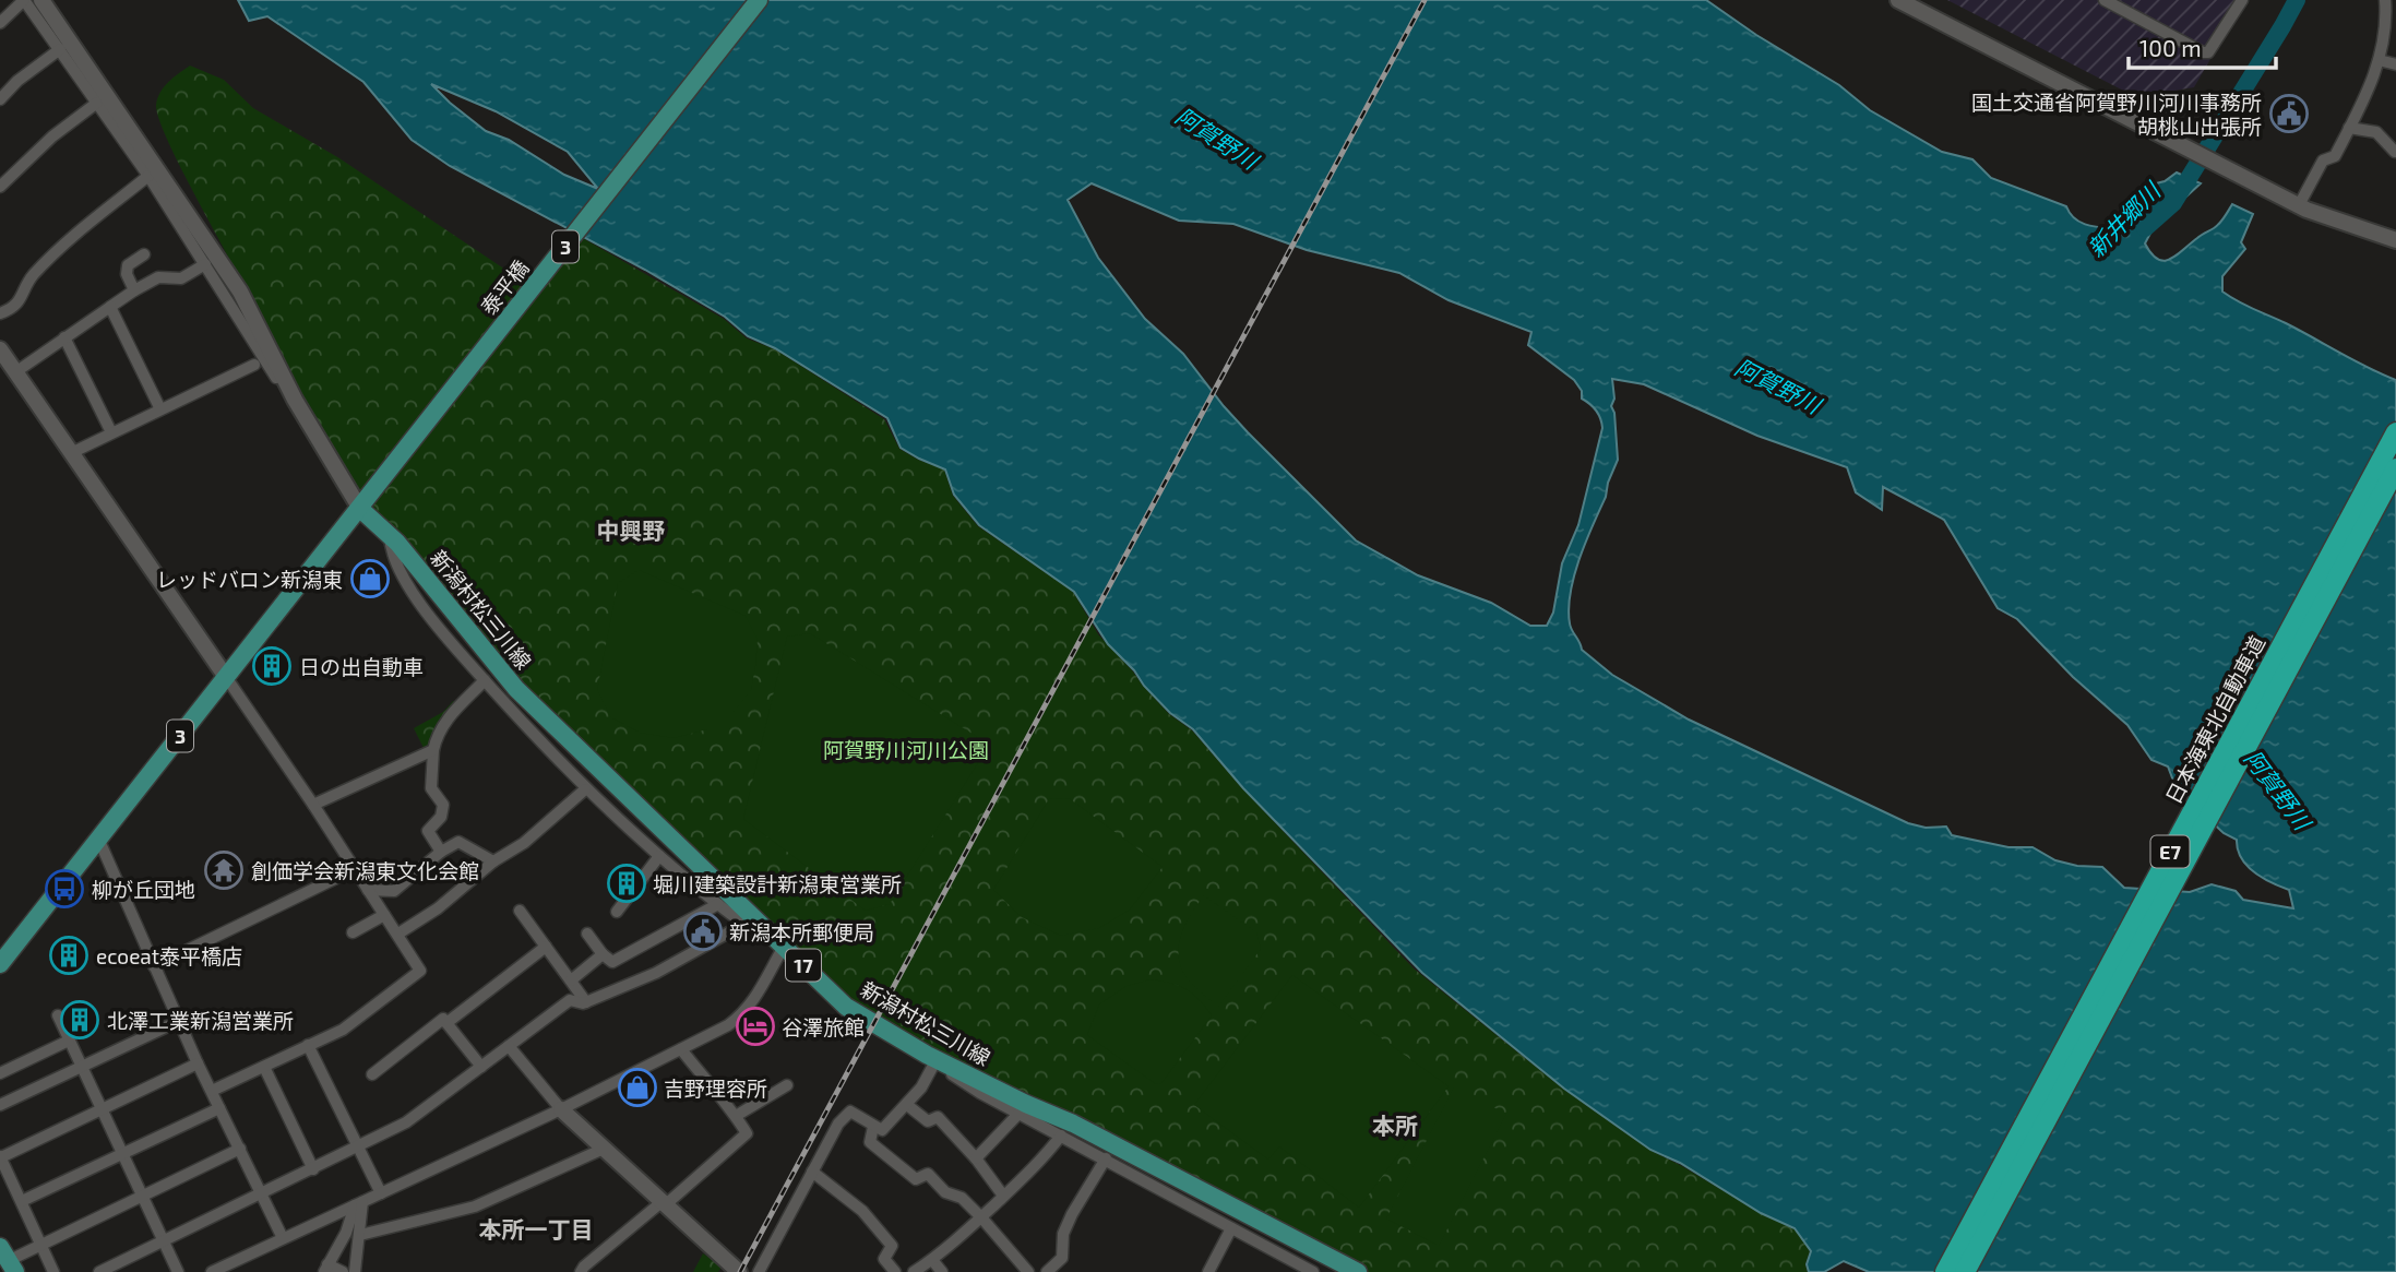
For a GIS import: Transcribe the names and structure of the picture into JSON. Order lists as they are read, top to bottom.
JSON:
{
  "streets": {
    "highway": ["日本海東北自動車道", "E7"],
    "main road": [
      "3",
      "泰平橋",
      "新潟村松三川線",
      "17"
    ]
  },
  "crossings": [
    ["3", "泰平橋"],
    ["3", "新潟村松三川線"],
    ["泰平橋", "新潟村松三川線"]
  ],
  "districts": ["中興野", "本所", "本所一丁目"],
  "water": ["阿賀野川", "新井郷川"],
  "parks": ["阿賀野川河川公園"],
  "places": {
    "public building": ["国土交通省阿賀野川河川事務所 胡桃山出張所", "新潟本所郵便局"],
    "shop": ["レッドバロン新潟東", "吉野理容所"],
    "building": [
      "日の出自動車",
      "堀川建築設計新潟東営業所",
      "ecoeat泰平橋店",
      "北澤工業新潟営業所"
    ],
    "temple": ["創価学会新潟東文化会館"],
    "bus stop": ["柳が丘団地"],
    "hotel": ["谷澤旅館"]
  },
  "scale_bar": "100 m"
}
